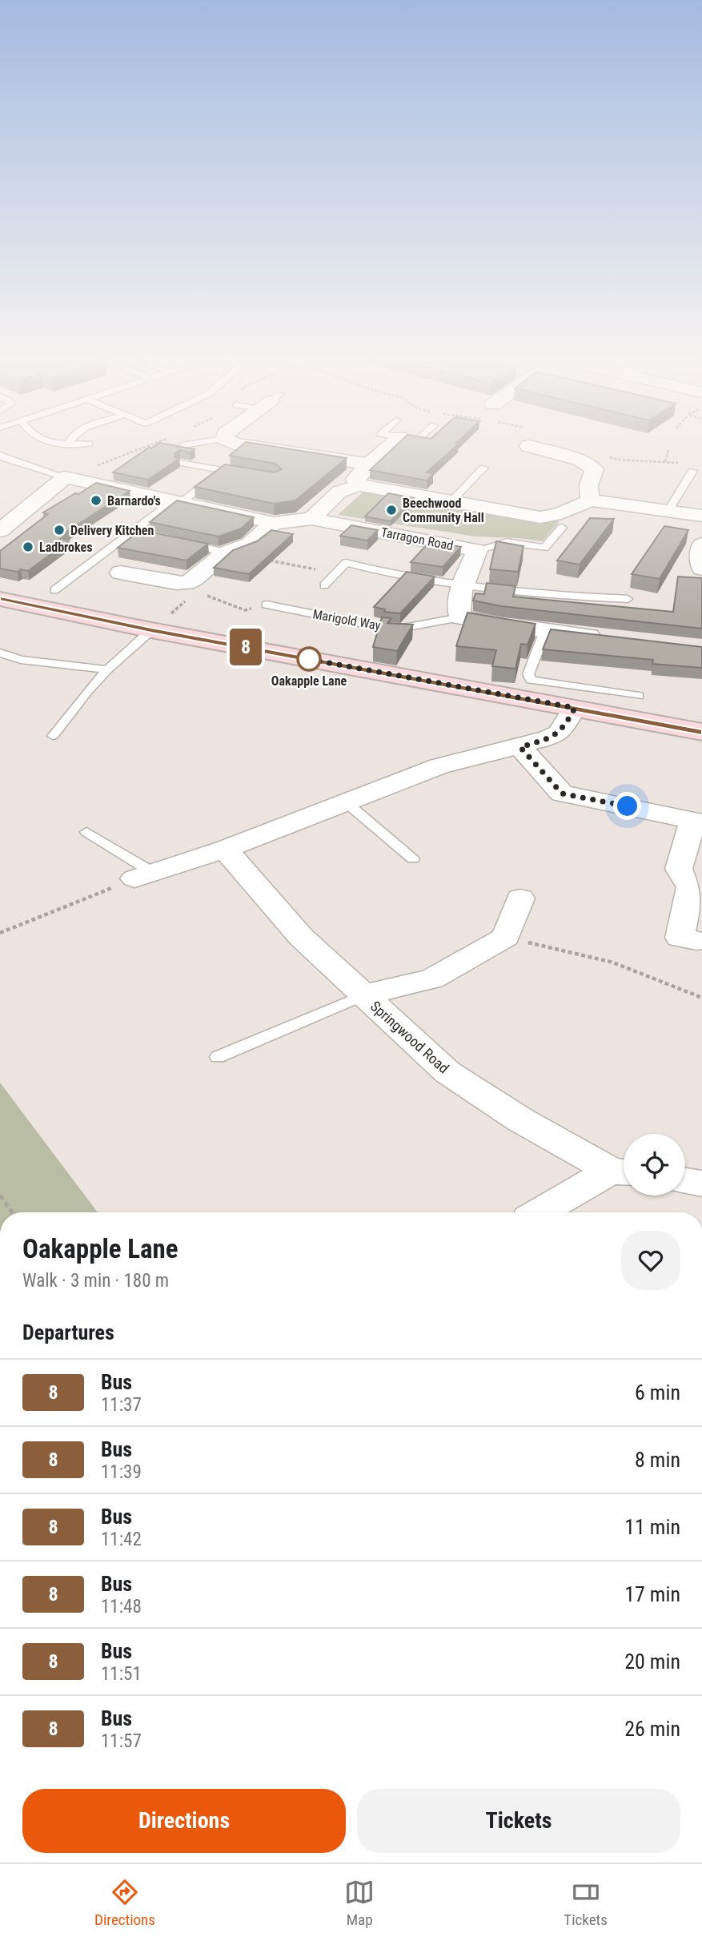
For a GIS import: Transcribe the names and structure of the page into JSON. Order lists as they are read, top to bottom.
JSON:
{
  "streets": {
    "street": ["Tarragon Road", "Marigold Way", "Springwood Road"]
  },
  "places": [
    "Barnardo's",
    "Beechwood Community Hall",
    "Delivery Kitchen",
    "Ladbrokes",
    "Oakapple Lane"
  ],
  "lines": ["bus line 8"],
  "page": {
    "on_map": "8",
    "heading": [
      ["Oakapple Lane", "Walk · 3 min · 180 m"],
      "Departures"
    ],
    "list": [
      {
        "mark": "8",
        "name": "Bus",
        "note": "11:37",
        "value": "6 min"
      },
      {
        "mark": "8",
        "name": "Bus",
        "note": "11:39",
        "value": "8 min"
      },
      {
        "mark": "8",
        "name": "Bus",
        "note": "11:42",
        "value": "11 min"
      },
      {
        "mark": "8",
        "name": "Bus",
        "note": "11:48",
        "value": "17 min"
      },
      {
        "mark": "8",
        "name": "Bus",
        "note": "11:51",
        "value": "20 min"
      },
      {
        "mark": "8",
        "name": "Bus",
        "note": "11:57",
        "value": "26 min"
      }
    ],
    "buttons": ["Directions", "Tickets"],
    "tabs": ["Directions", "Map", "Tickets"]
  }
}
